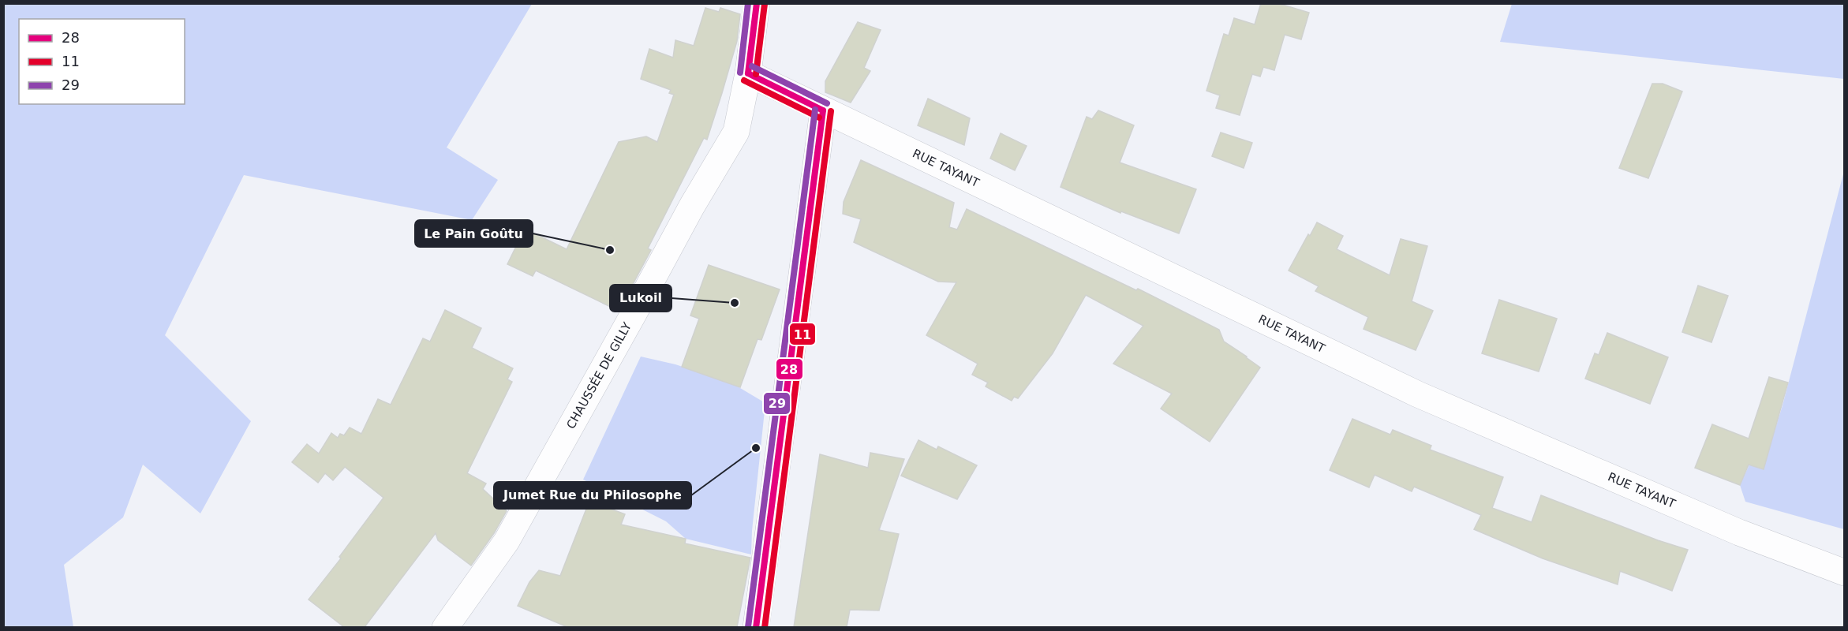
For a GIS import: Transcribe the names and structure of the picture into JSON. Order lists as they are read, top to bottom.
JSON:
{
  "streets": {
    "street": ["RUE TAYANT", "CHAUSSÉE DE GILLY"]
  },
  "crossings": [
    ["RUE TAYANT", "CHAUSSÉE DE GILLY"]
  ],
  "places": ["Le Pain Goûtu", "Lukoil", "Jumet Rue du Philosophe"],
  "lines": ["transit line 28", "transit line 29", "transit line 11"],
  "legend": ["28", "11", "29"]
}
